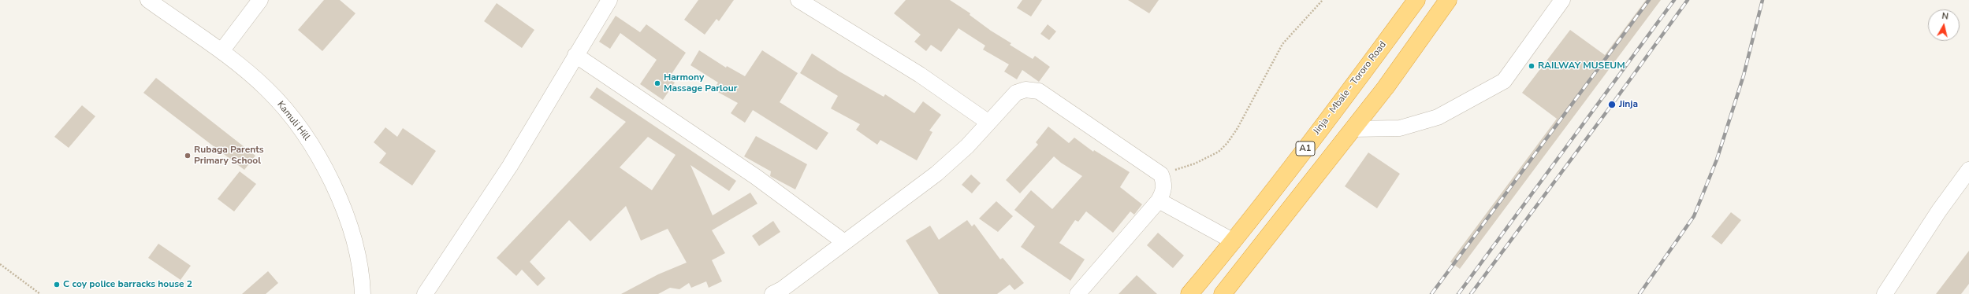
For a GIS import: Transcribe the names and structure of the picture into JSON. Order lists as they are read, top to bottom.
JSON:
{
  "streets": {
    "highway": ["Jinja - Mbale - Tororo Road", "A1"],
    "street": ["Kamuli Hill"]
  },
  "places": [
    "RAILWAY MUSEUM",
    "Harmony Massage Parlour",
    "Jinja",
    "Rubaga Parents Primary School",
    "C coy police barracks house 2"
  ],
  "north": "top"
}
